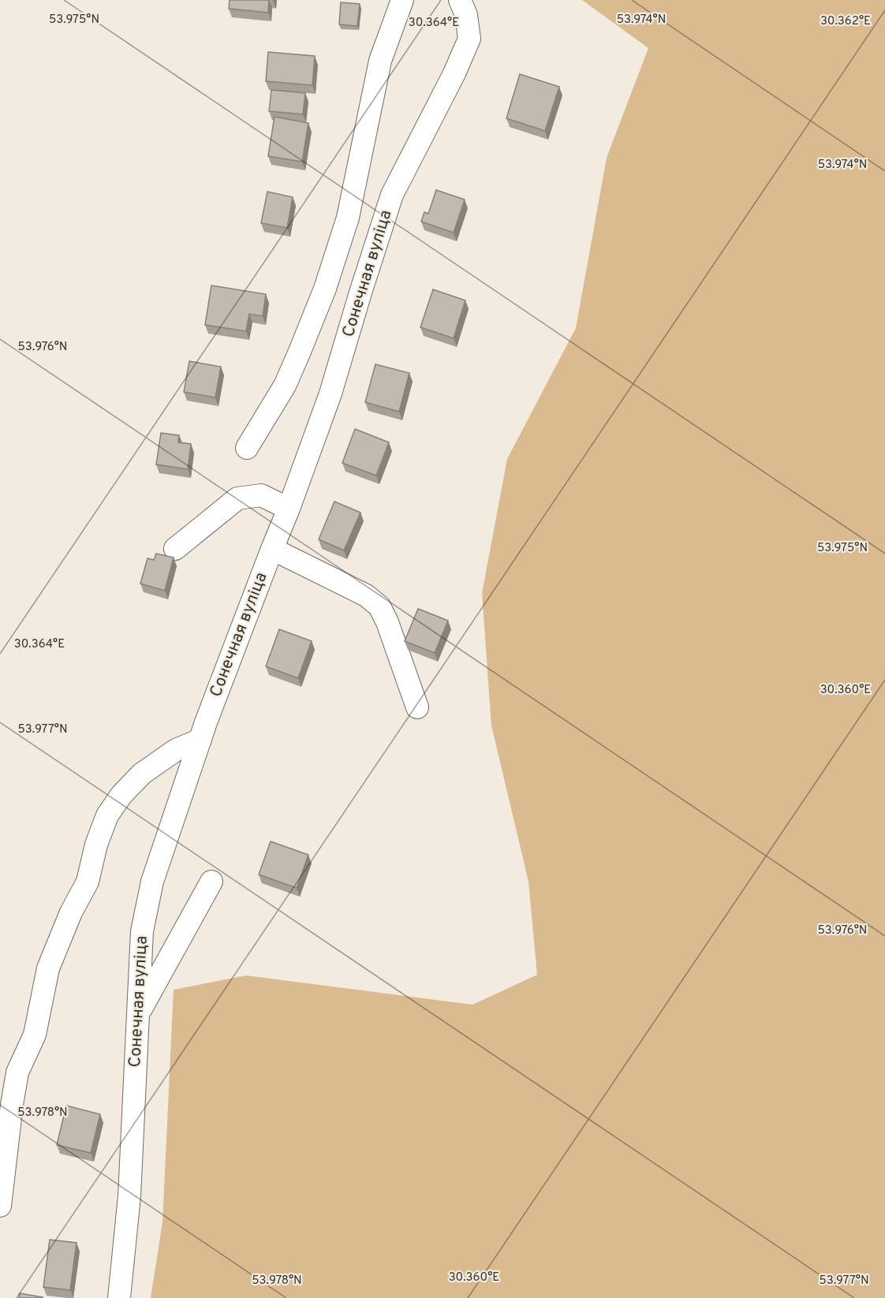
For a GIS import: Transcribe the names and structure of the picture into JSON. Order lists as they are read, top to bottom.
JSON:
{
  "streets": {
    "street": ["Сонечная вуліца"]
  },
  "coordinates": [
    "53.975°N",
    "53.974°N",
    "30.362°E",
    "30.364°E",
    "53.976°N",
    "30.360°E",
    "53.977°N",
    "53.978°N"
  ]
}
